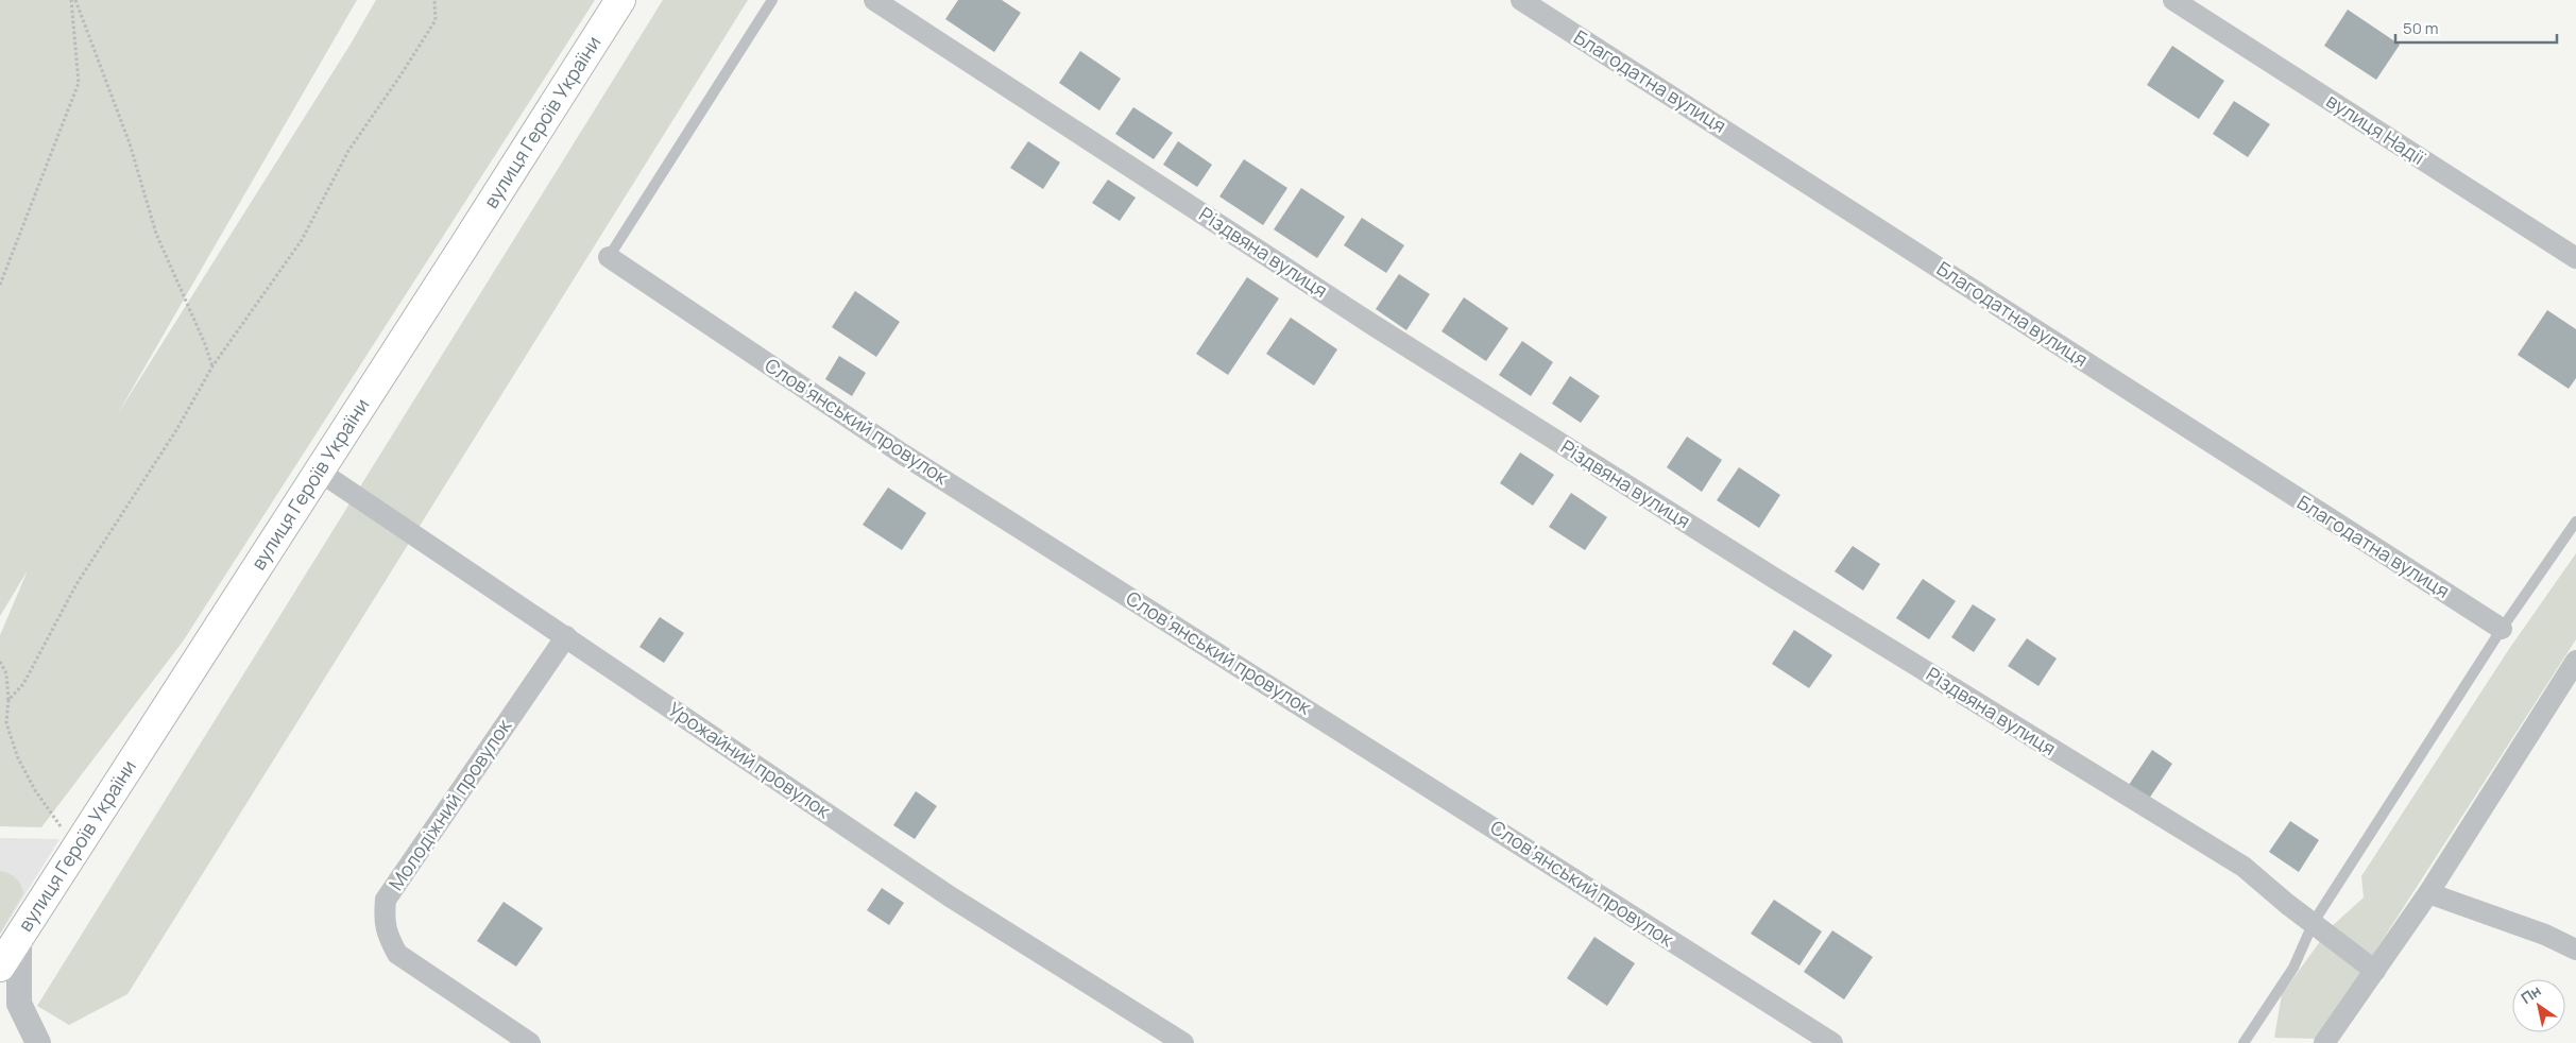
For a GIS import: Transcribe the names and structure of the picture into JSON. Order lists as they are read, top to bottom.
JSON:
{
  "streets": {
    "main road": ["вулиця Героїв України"],
    "street": [
      "Благодатна вулиця",
      "вулиця Надії",
      "Різдвяна вулиця",
      "Словʼянський провулок",
      "Урожайний провулок",
      "Молодіжний провулок"
    ]
  },
  "crossings": [
    ["вулиця Героїв України", "Урожайний провулок"],
    ["Урожайний провулок", "Молодіжний провулок"]
  ],
  "scale_bar": "50 m",
  "north": "top left"
}
